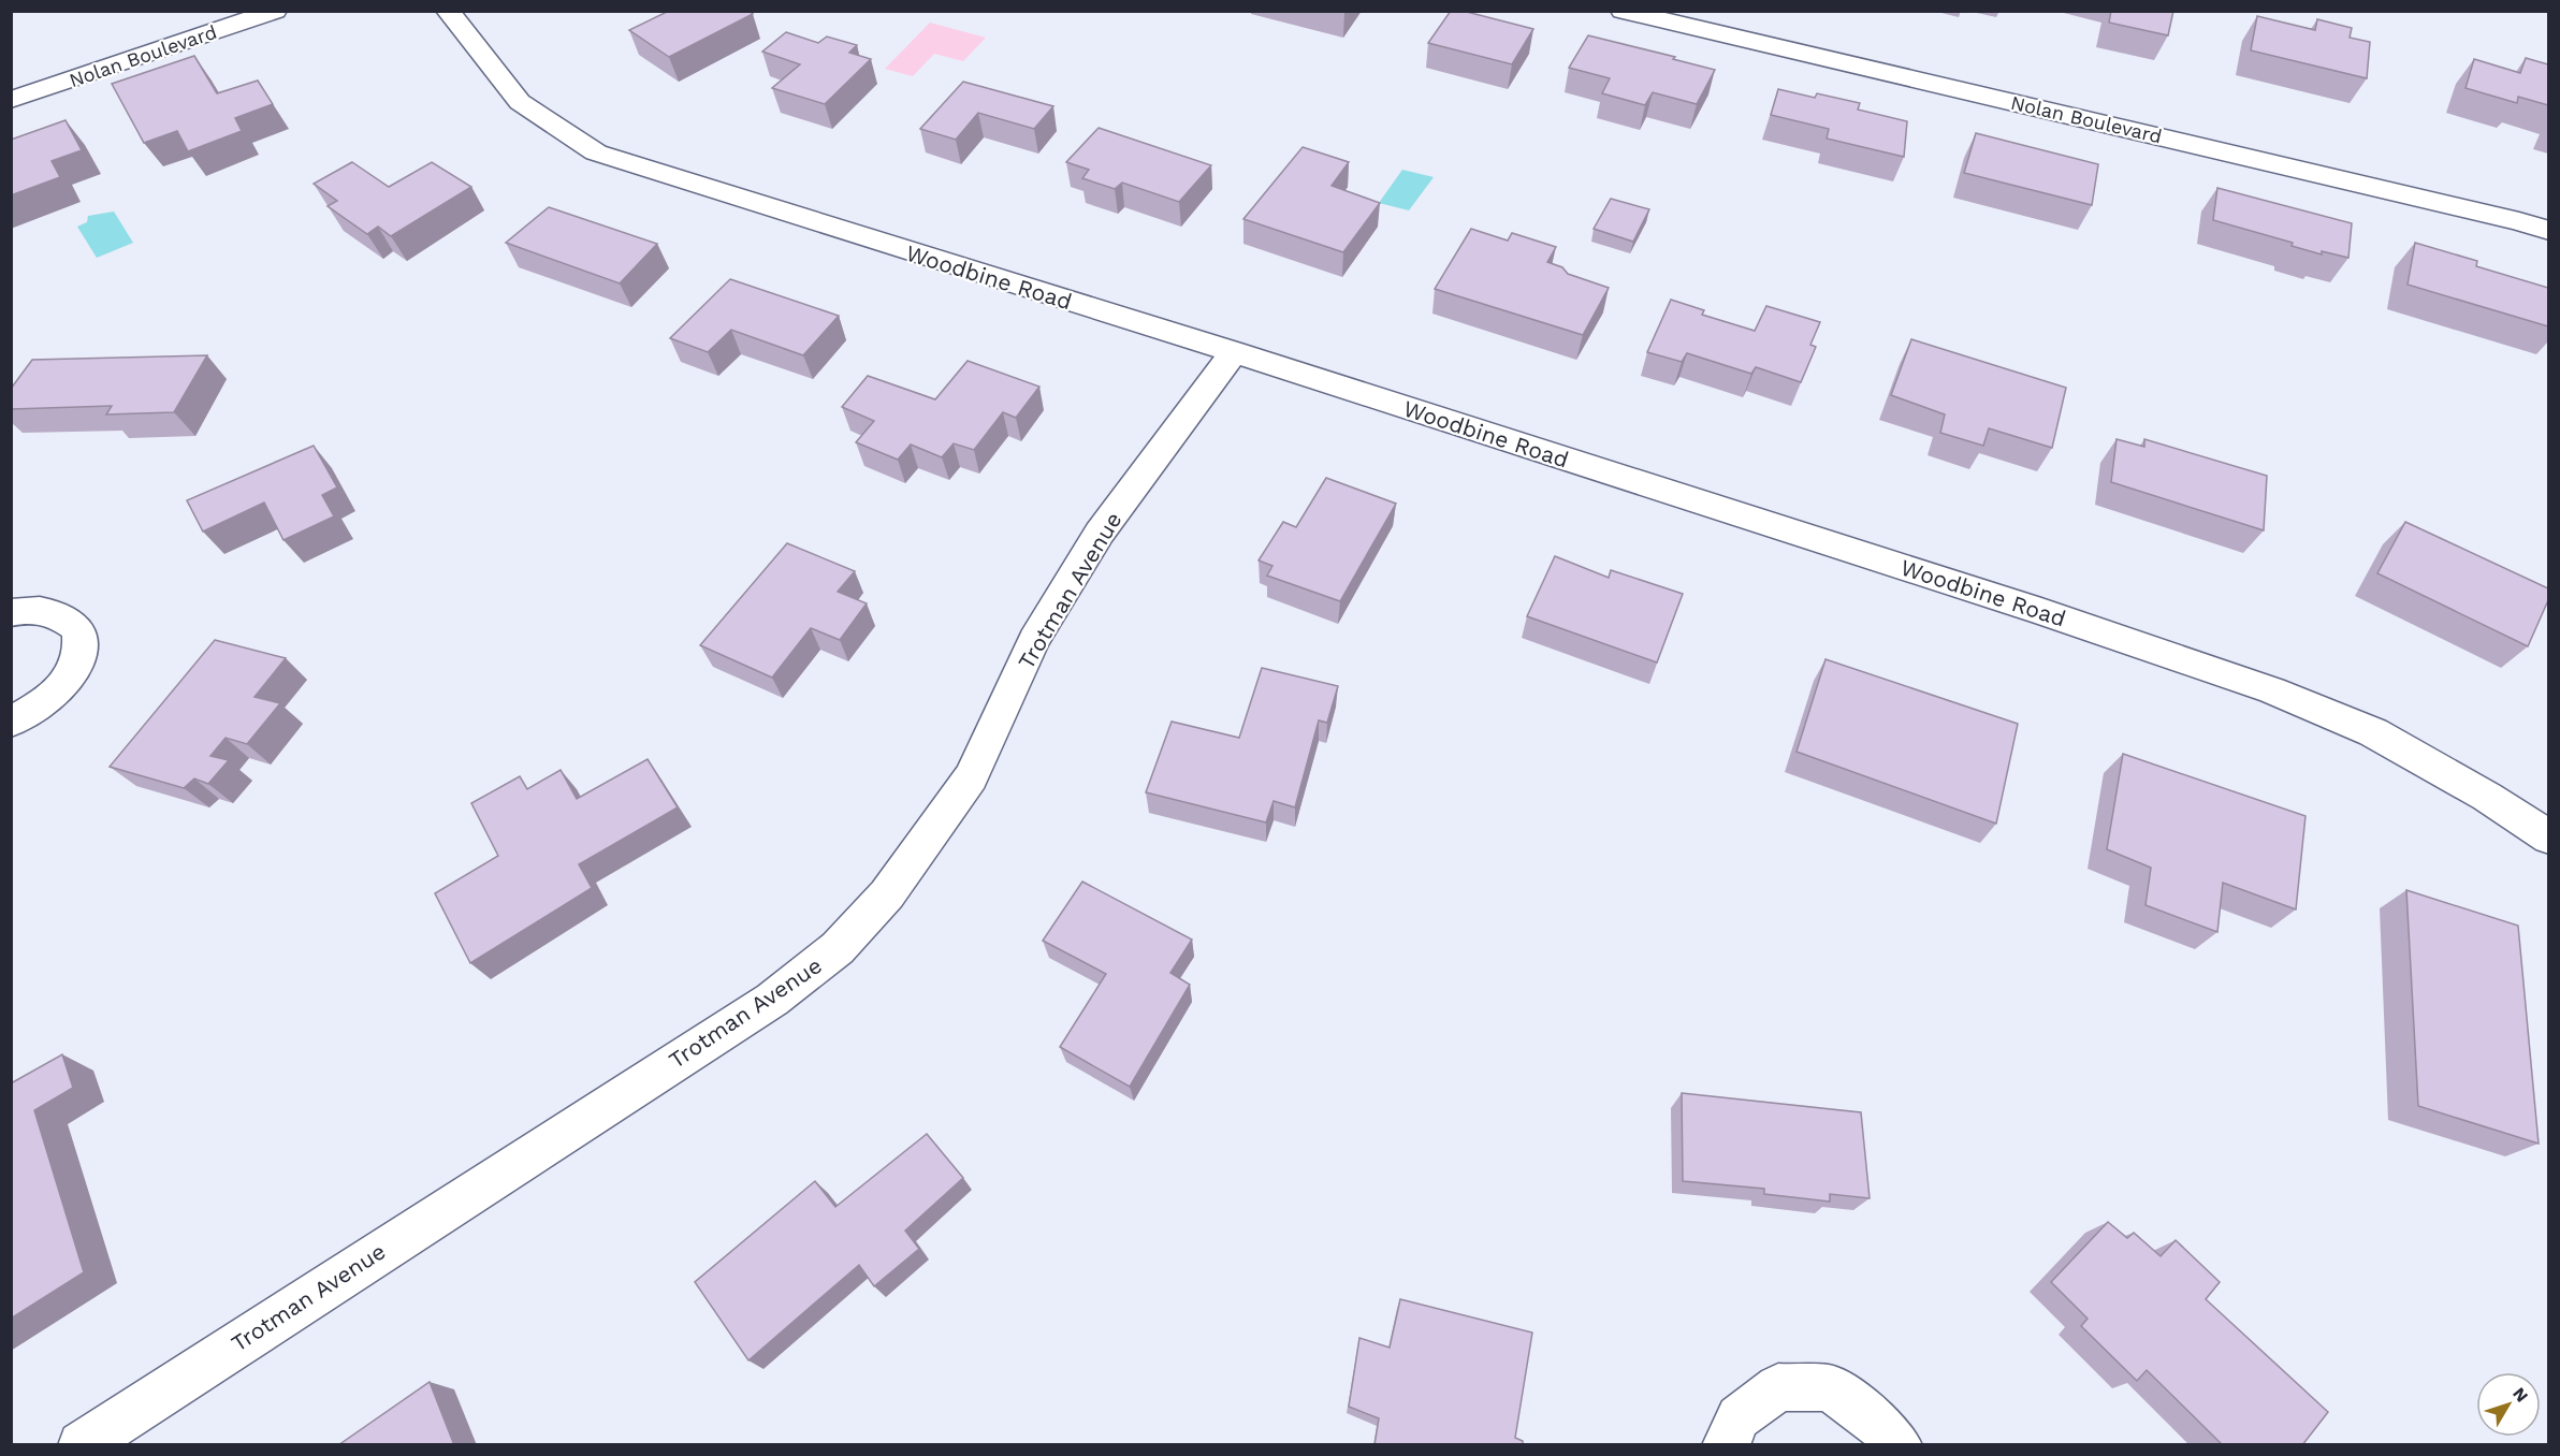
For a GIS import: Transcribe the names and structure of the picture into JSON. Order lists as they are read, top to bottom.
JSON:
{
  "streets": {
    "street": ["Nolan Boulevard", "Woodbine Road", "Trotman Avenue"]
  },
  "crossings": [
    ["Woodbine Road", "Trotman Avenue"]
  ],
  "north": "top right"
}
